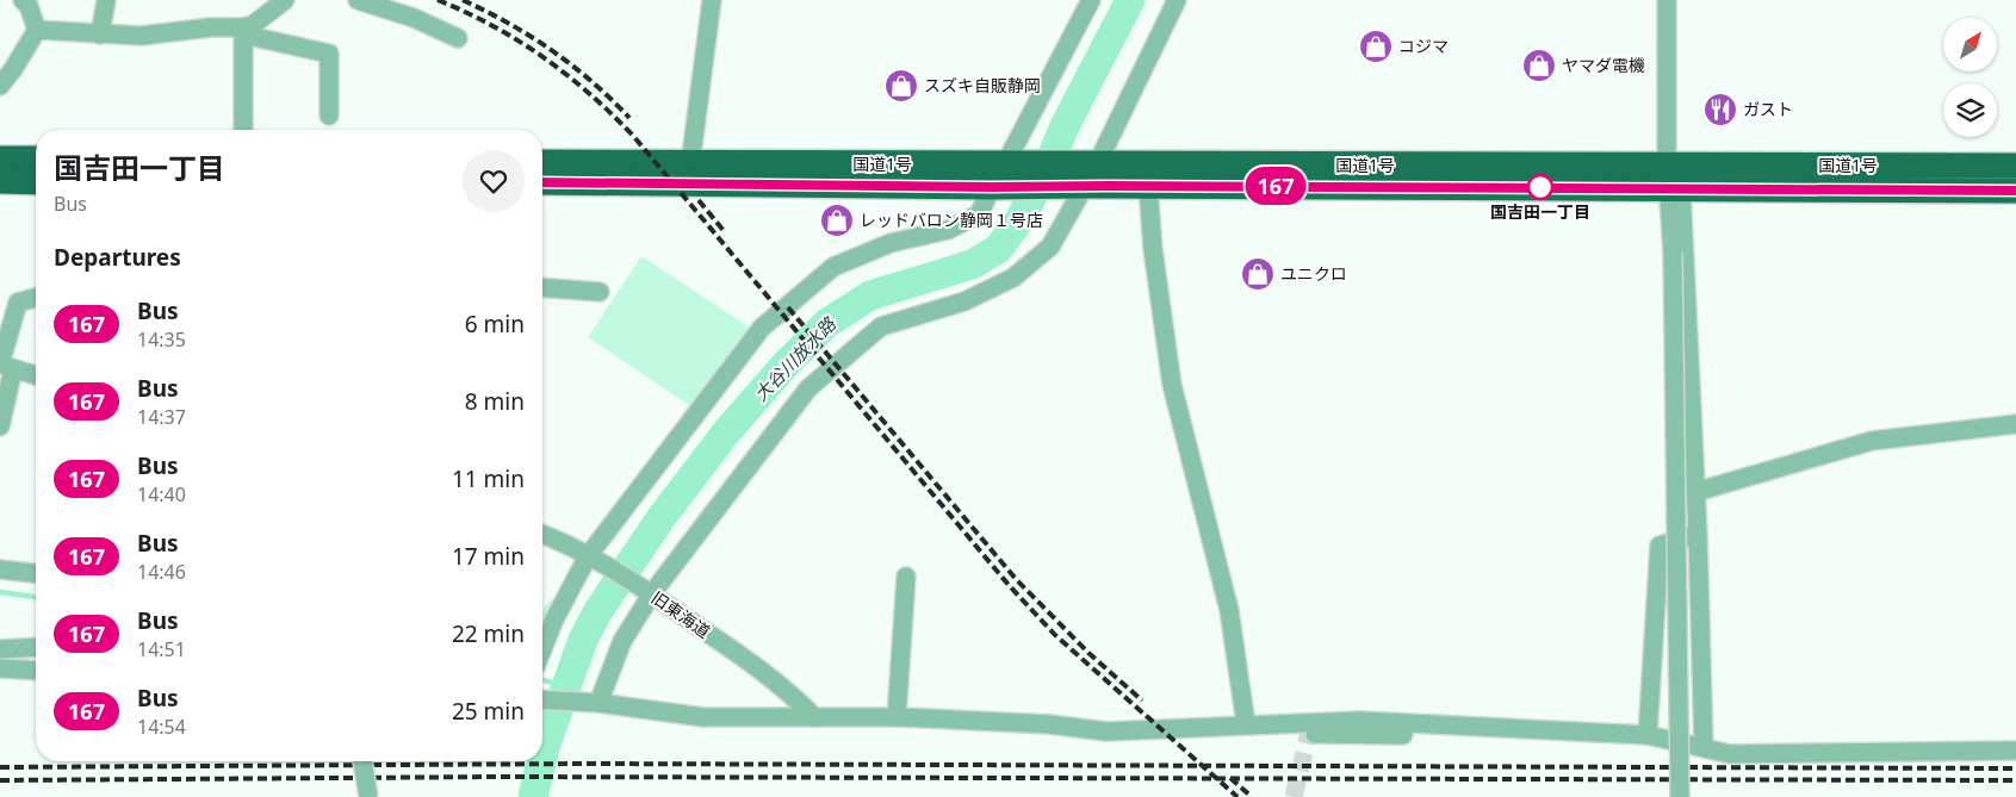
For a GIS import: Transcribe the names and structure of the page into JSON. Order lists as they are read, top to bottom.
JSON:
{
  "streets": {
    "highway": ["国道1号"],
    "street": ["旧東海道"]
  },
  "water": ["大谷川放水路"],
  "places": {
    "shop": [
      "コジマ",
      "ヤマダ電機",
      "スズキ自販静岡",
      "レッドバロン静岡１号店",
      "ユニクロ"
    ],
    "restaurant": ["ガスト"],
    "other": ["国吉田一丁目"]
  },
  "lines": ["bus line 167"],
  "north": "top right",
  "page": {
    "on_map": "167",
    "heading": [
      ["国吉田一丁目", "Bus"],
      "Departures"
    ],
    "list": [
      {
        "mark": "167",
        "name": "Bus",
        "note": "14:35",
        "value": "6 min"
      },
      {
        "mark": "167",
        "name": "Bus",
        "note": "14:37",
        "value": "8 min"
      },
      {
        "mark": "167",
        "name": "Bus",
        "note": "14:40",
        "value": "11 min"
      },
      {
        "mark": "167",
        "name": "Bus",
        "note": "14:46",
        "value": "17 min"
      },
      {
        "mark": "167",
        "name": "Bus",
        "note": "14:51",
        "value": "22 min"
      },
      {
        "mark": "167",
        "name": "Bus",
        "note": "14:54",
        "value": "25 min"
      }
    ]
  }
}
